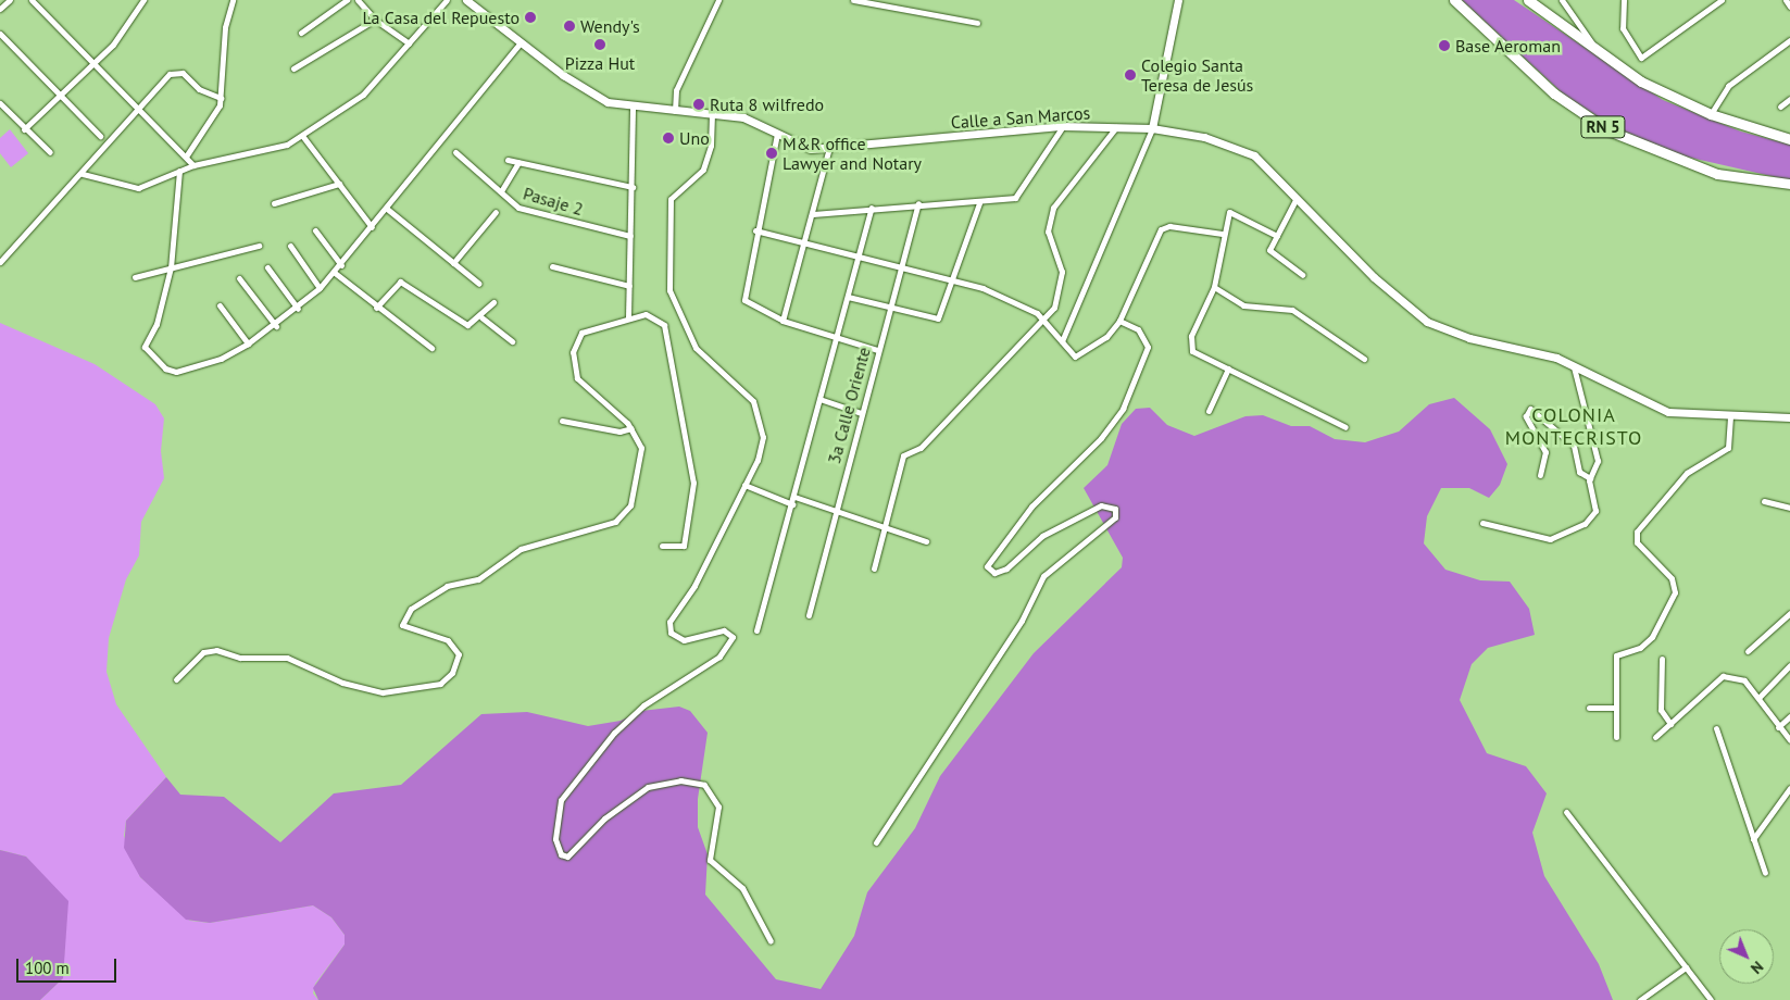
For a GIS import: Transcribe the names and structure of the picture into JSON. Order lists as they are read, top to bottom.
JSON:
{
  "streets": {
    "highway": ["RN 5"],
    "main road": ["Calle a San Marcos"],
    "street": ["Pasaje 2", "3a Calle Oriente"]
  },
  "districts": ["COLONIA MONTECRISTO"],
  "places": [
    "La Casa del Repuesto",
    "Wendy's",
    "Pizza Hut",
    "Base Aeroman",
    "Colegio Santa Teresa de Jesús",
    "Ruta 8 wilfredo",
    "Uno",
    "M&R office Lawyer and Notary"
  ],
  "scale_bar": "100 m",
  "north": "bottom right"
}
